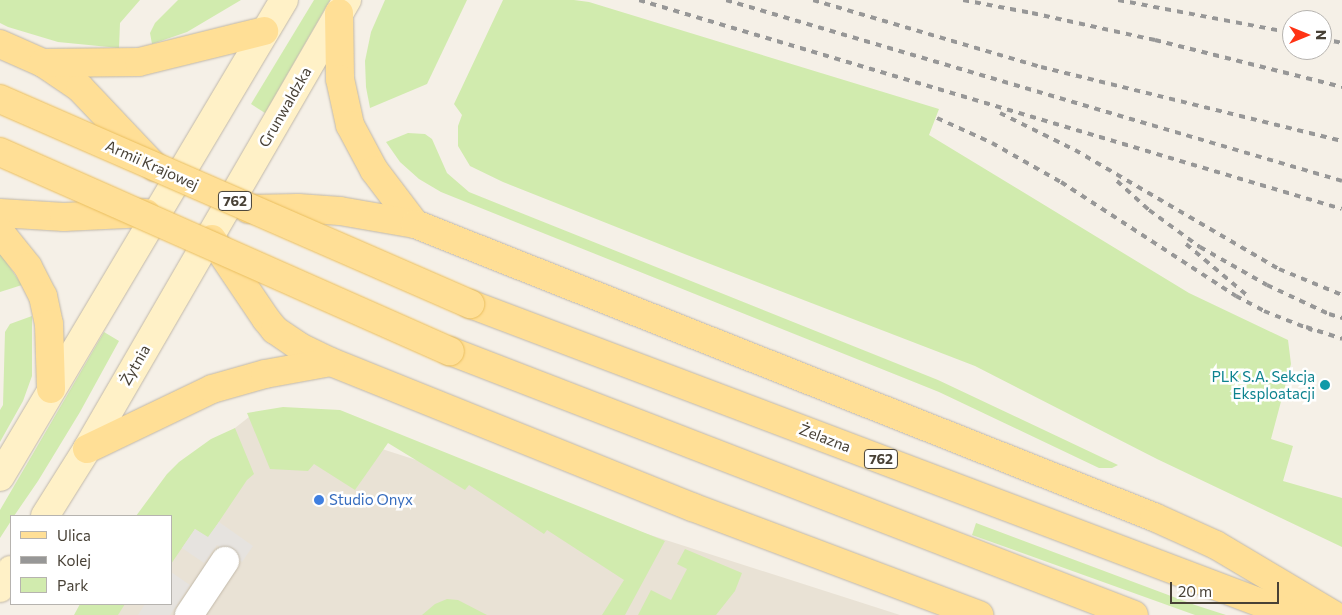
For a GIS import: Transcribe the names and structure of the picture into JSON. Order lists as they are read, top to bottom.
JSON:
{
  "streets": {
    "main road": ["Armii Krajowej", "762", "Żelazna"],
    "street": ["Grunwaldzka", "Żytnia"]
  },
  "crossings": [
    ["Grunwaldzka", "Żytnia"],
    ["Armii Krajowej", "Żelazna"]
  ],
  "places": ["PLK S.A. Sekcja Eksploatacji", "Studio Onyx"],
  "legend": ["Ulica", "Kolej", "Park"],
  "scale_bar": "20 m",
  "north": "right"
}
